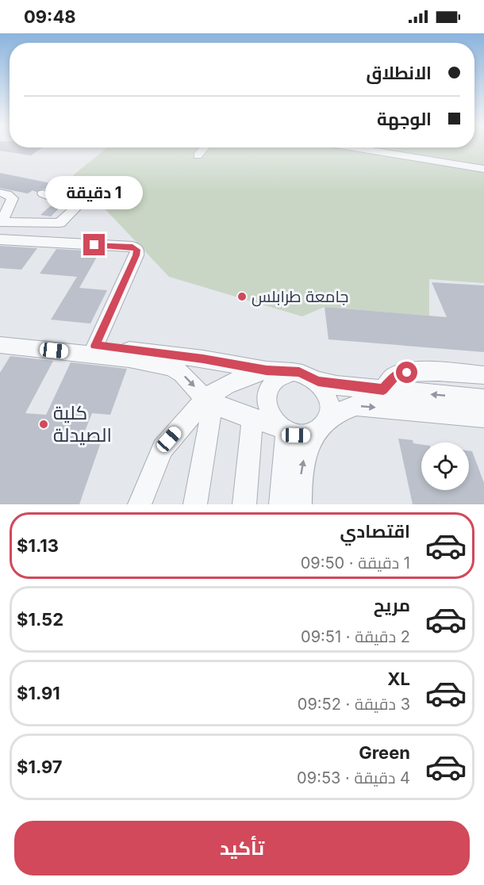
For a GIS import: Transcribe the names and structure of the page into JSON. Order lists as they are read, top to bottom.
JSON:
{
  "places": ["جامعة طرابلس", "كلية الصيدلة"],
  "page": {
    "status": "09:48",
    "banner": ["الانطلاق", "الوجهة"],
    "bubble": "1 دقيقة",
    "list": [
      {
        "name": "اقتصادي",
        "note": "1 دقيقة · 09:50",
        "value": "$1.13"
      },
      {
        "name": "مريح",
        "note": "2 دقيقة · 09:51",
        "value": "$1.52"
      },
      {
        "name": "XL",
        "note": "3 دقيقة · 09:52",
        "value": "$1.91"
      },
      {
        "name": "Green",
        "note": "4 دقيقة · 09:53",
        "value": "$1.97"
      }
    ],
    "buttons": "تأكيد"
  }
}
